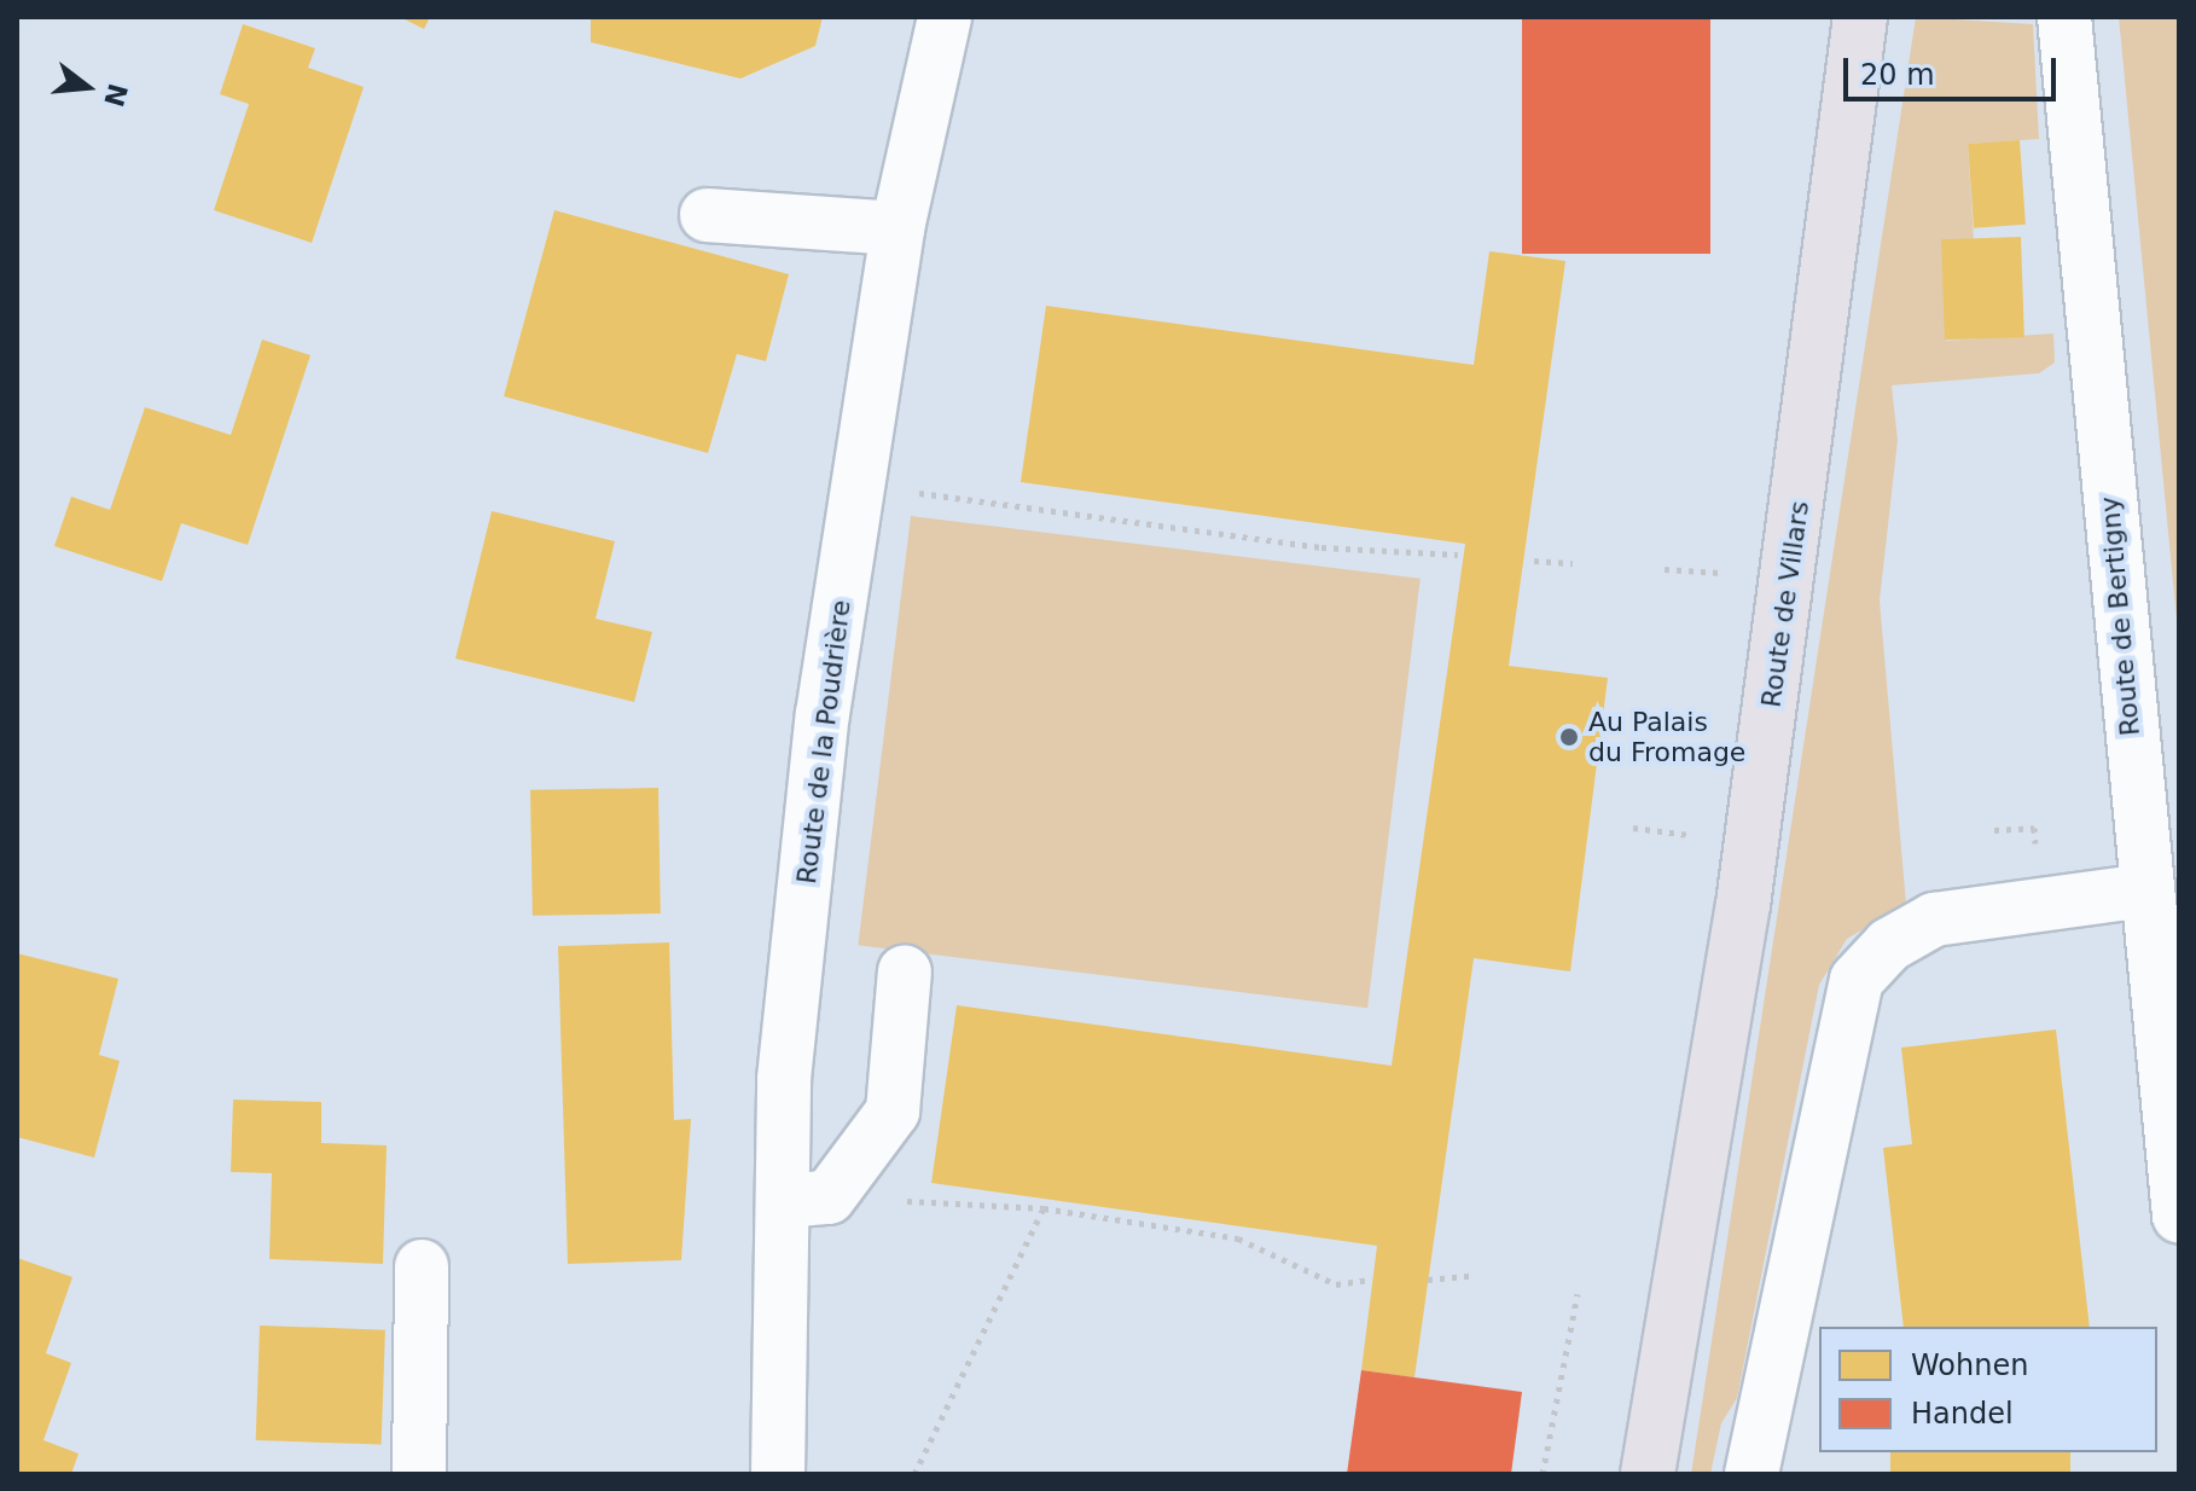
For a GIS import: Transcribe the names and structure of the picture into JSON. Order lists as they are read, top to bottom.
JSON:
{
  "streets": {
    "main road": ["Route de Villars"],
    "street": ["Route de Bertigny", "Route de la Poudrière"]
  },
  "places": ["Au Palais du Fromage"],
  "legend": ["Wohnen", "Handel"],
  "scale_bar": "20 m",
  "north": "right"
}
